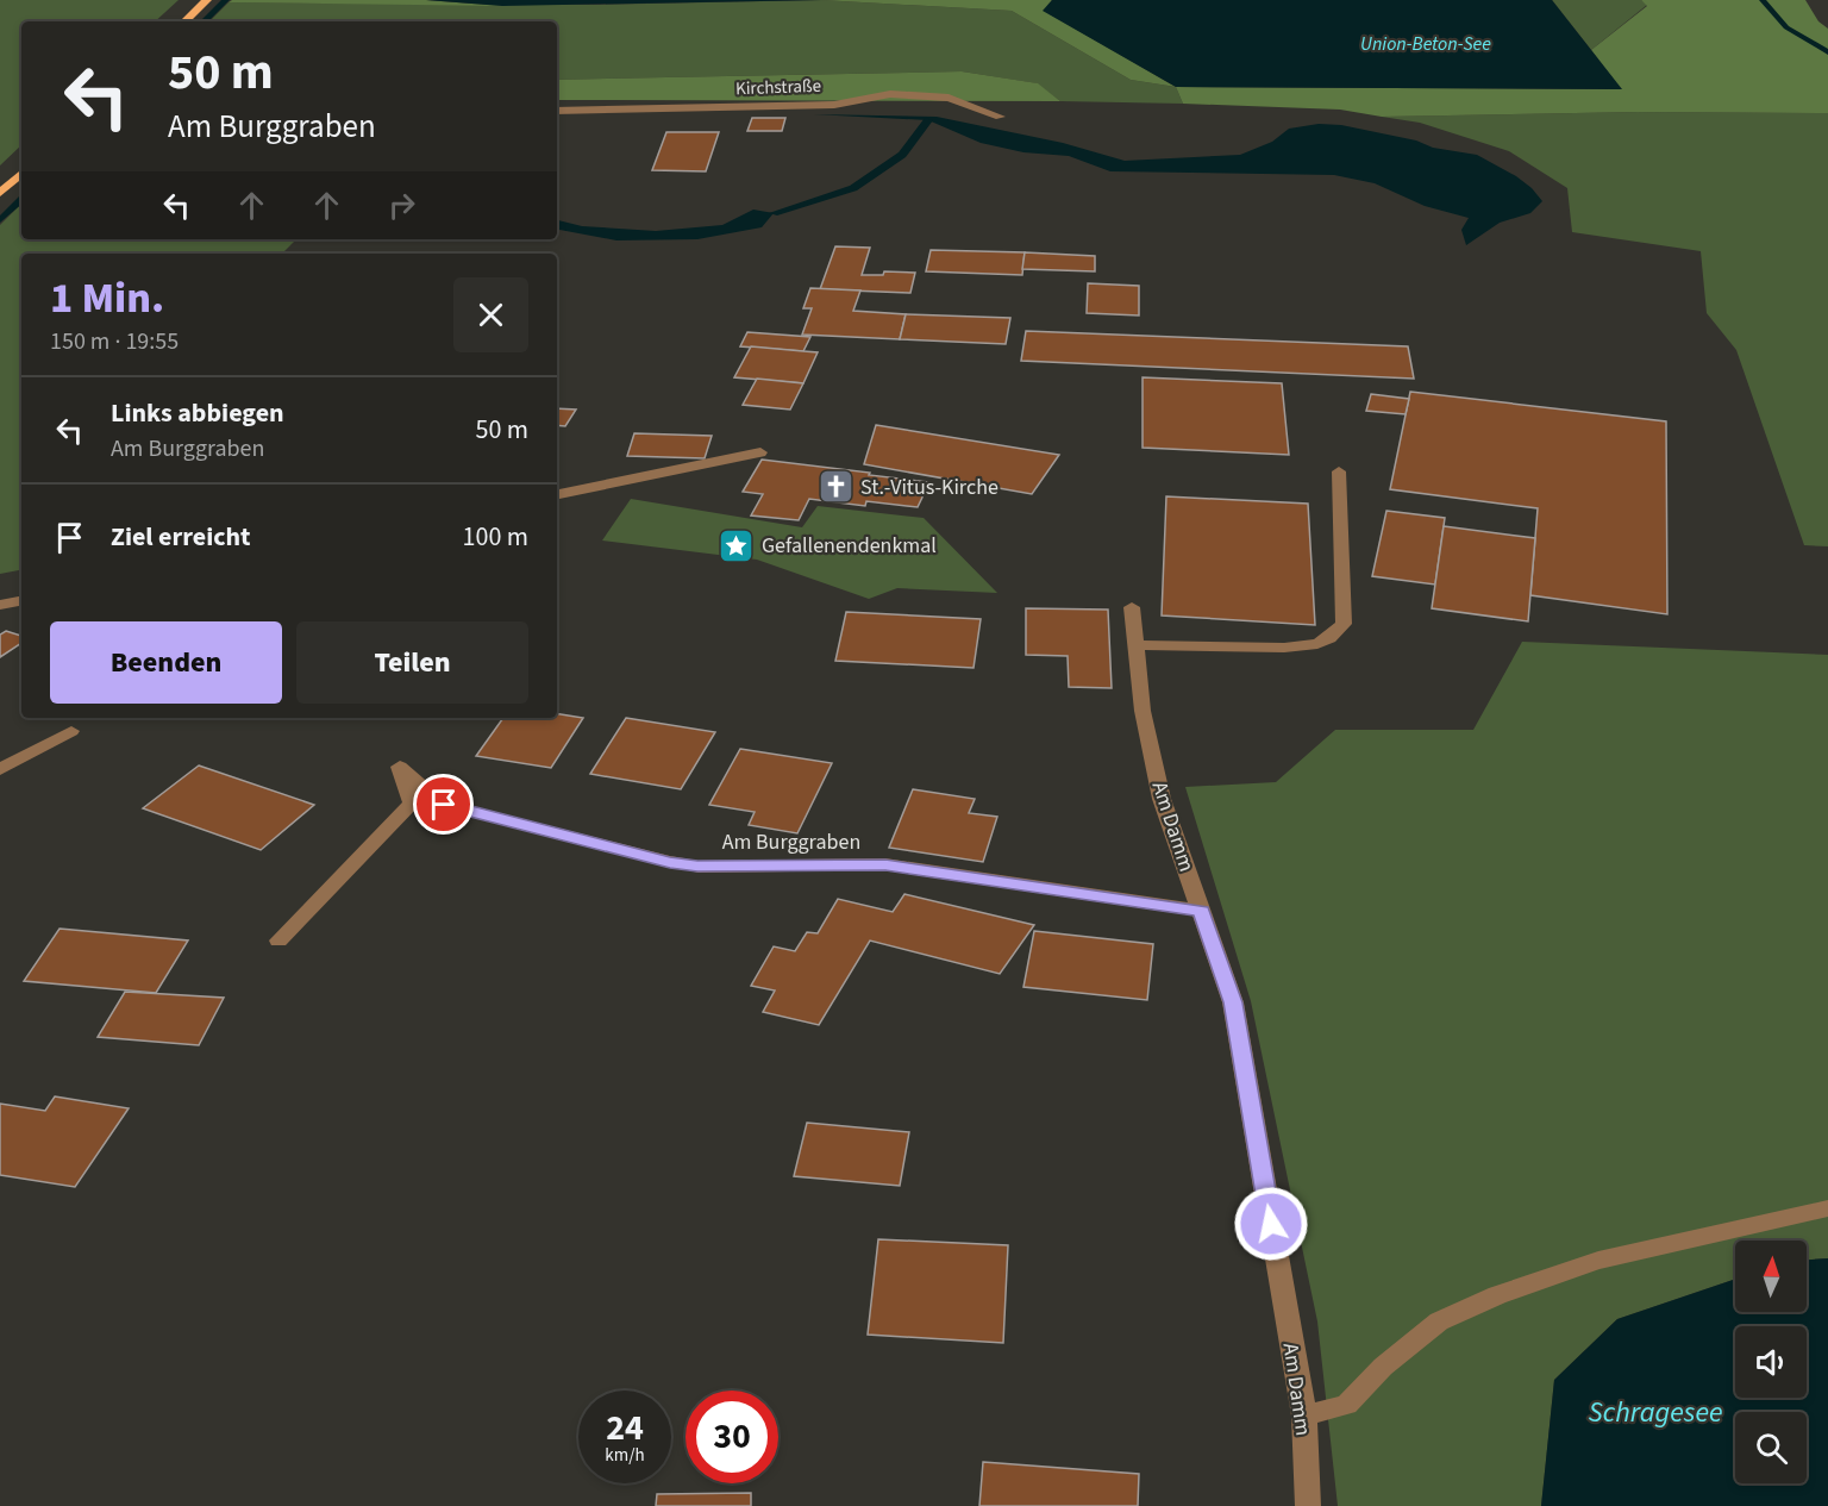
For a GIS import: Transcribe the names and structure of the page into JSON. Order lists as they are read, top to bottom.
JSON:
{
  "streets": {
    "street": ["Kirchstraße", "Am Damm", "Am Burggraben"]
  },
  "crossings": [
    ["Am Damm", "Am Burggraben"]
  ],
  "water": ["Union-Beton-See", "Schragesee"],
  "places": {
    "church": ["St.-Vitus-Kirche"],
    "place": ["Gefallenendenkmal"]
  },
  "north": "top",
  "page": {
    "turn": ["50 m", "Am Burggraben"],
    "heading": ["1 Min.", "150 m · 19:55"],
    "list": [
      {
        "name": "Links abbiegen",
        "note": "Am Burggraben",
        "value": "50 m"
      },
      {
        "name": "Ziel erreicht",
        "value": "100 m"
      }
    ],
    "buttons": ["Beenden", "Teilen"],
    "speed": "24 km/h",
    "limit": "30"
  }
}
